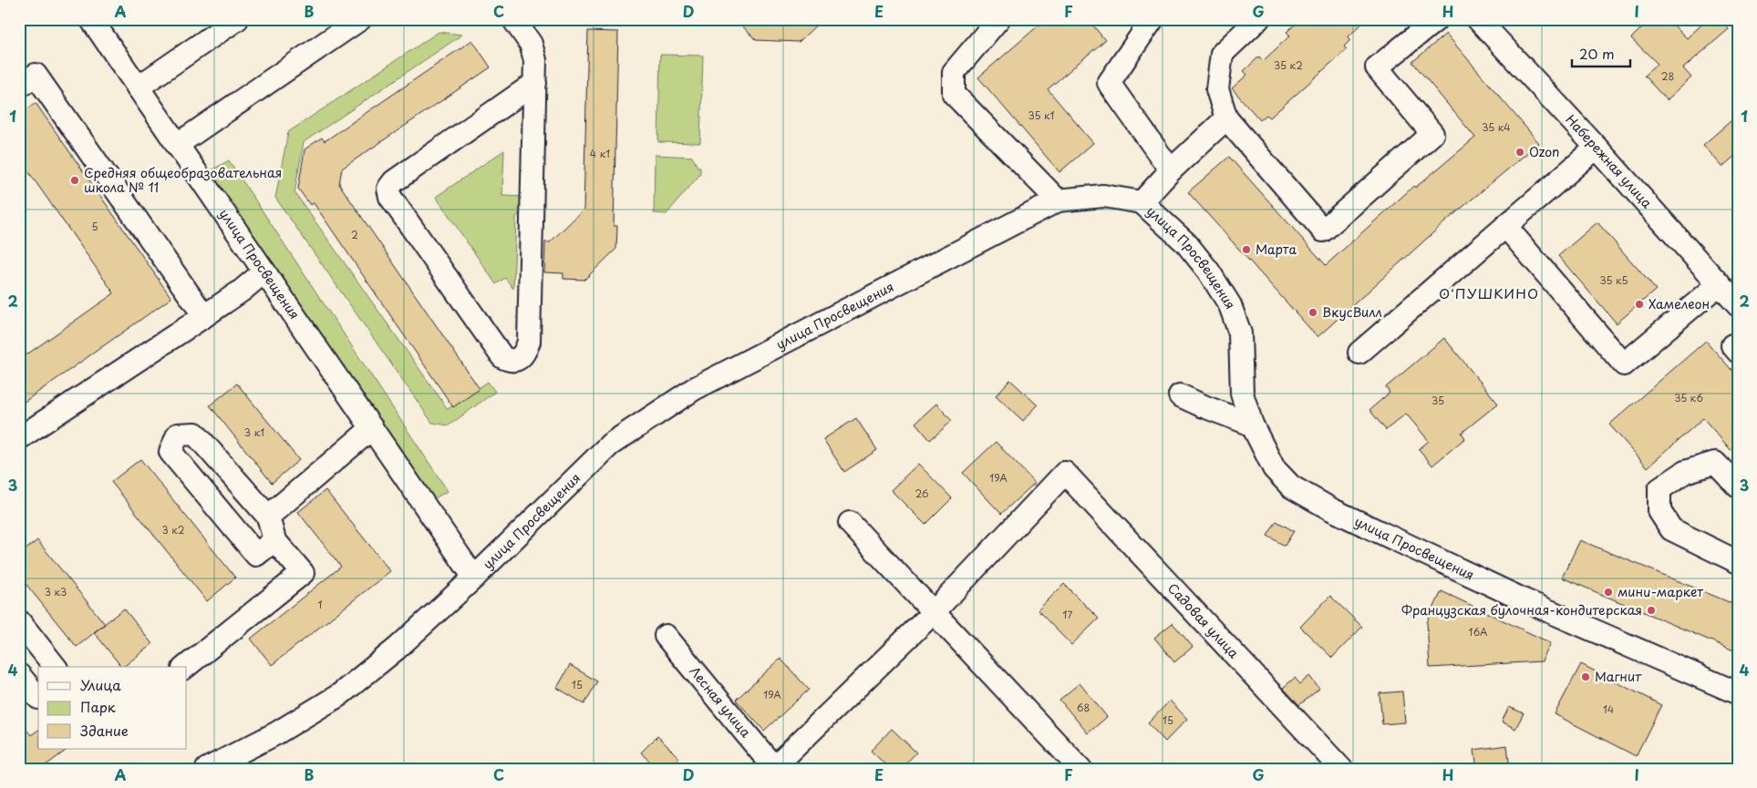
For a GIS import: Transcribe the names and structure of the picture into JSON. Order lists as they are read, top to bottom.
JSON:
{
  "streets": {
    "street": [
      "Набережная улица",
      "улица Просвещения",
      "Садовая улица",
      "Лесная улица"
    ]
  },
  "districts": ["О'ПУШКИНО"],
  "places": [
    "Ozon",
    "Средняя общеобразовательная школа № 11",
    "Марта",
    "Хамелеон",
    "ВкусВилл",
    "мини-маркет",
    "Французская булочная-кондитерская",
    "Магнит"
  ],
  "house_numbers": [
    "35 к2",
    "28",
    "35 к1",
    "35 к4",
    "4 к1",
    "5",
    "2",
    "35 к5",
    "35 к6",
    "35",
    "3 к1",
    "19А",
    "26",
    "3 к2",
    "3 к3",
    "1",
    "17",
    "16А",
    "15",
    "19А",
    "68",
    "14",
    "15"
  ],
  "legend": ["Улица", "Парк", "Здание"],
  "scale_bar": "20 m",
  "grid": {
    "columns": [
      "A",
      "B",
      "C",
      "D",
      "E",
      "F",
      "G",
      "H",
      "I"
    ],
    "rows": [
      "1",
      "2",
      "3",
      "4"
    ]
  }
}
